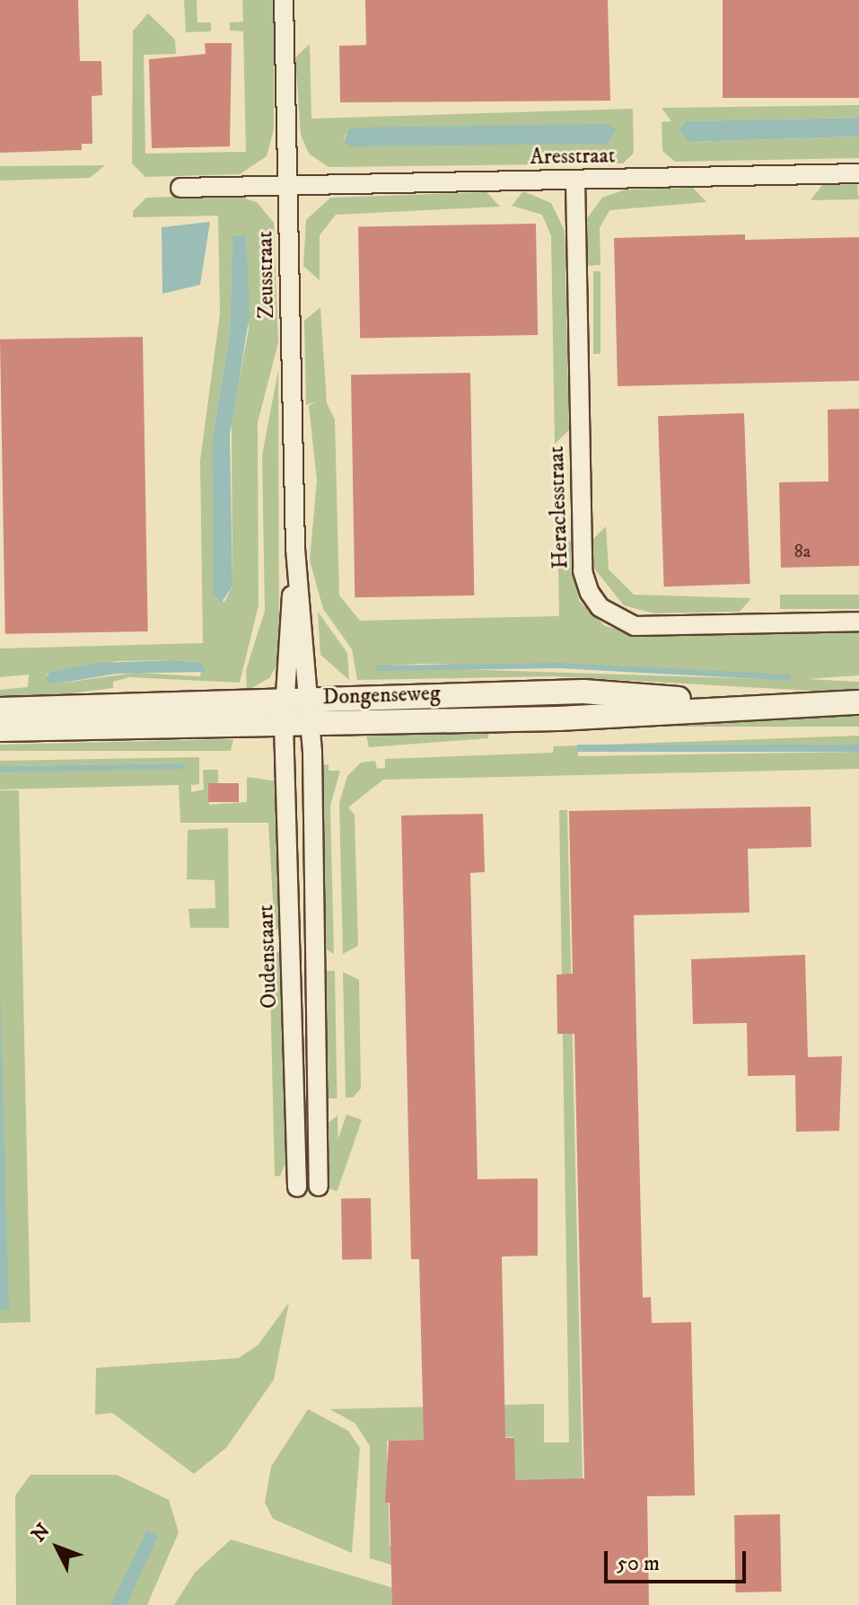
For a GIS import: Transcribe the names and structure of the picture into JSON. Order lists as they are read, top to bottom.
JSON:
{
  "streets": {
    "street": [
      "Aresstraat",
      "Zeusstraat",
      "Heraclesstraat",
      "Dongenseweg",
      "Oudenstaart"
    ]
  },
  "crossings": [
    ["Aresstraat", "Zeusstraat"],
    ["Aresstraat", "Heraclesstraat"],
    ["Zeusstraat", "Dongenseweg"],
    ["Zeusstraat", "Oudenstaart"],
    ["Dongenseweg", "Oudenstaart"]
  ],
  "house_numbers": ["8a"],
  "scale_bar": "50 m",
  "north": "top left"
}
